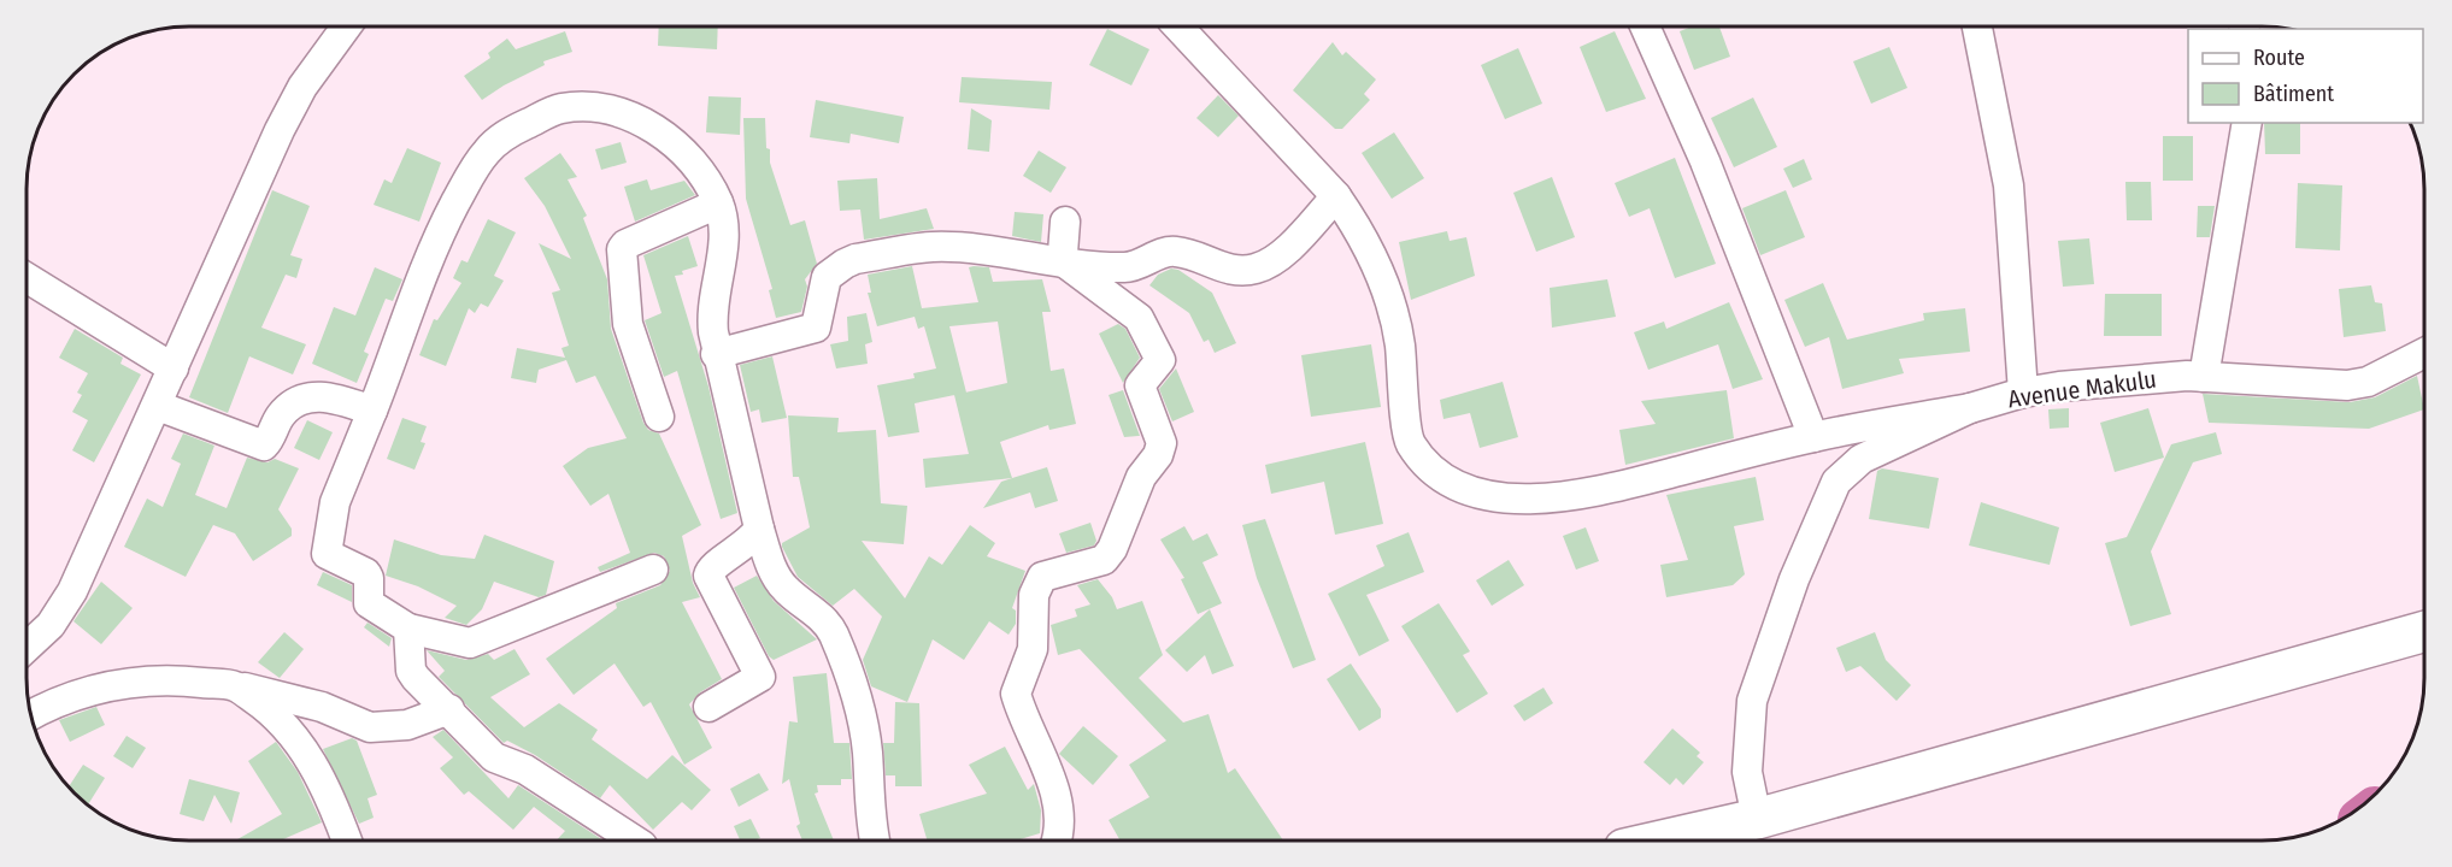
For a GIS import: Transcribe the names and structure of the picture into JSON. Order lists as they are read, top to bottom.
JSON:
{
  "streets": {
    "street": ["Avenue Makulu"]
  },
  "legend": ["Route", "Bâtiment"]
}
